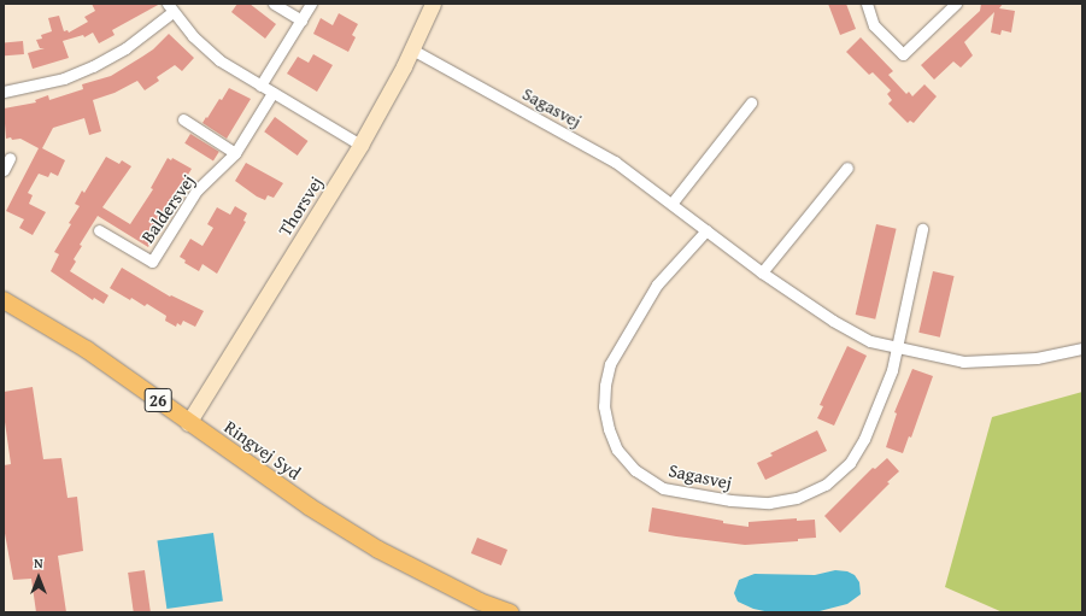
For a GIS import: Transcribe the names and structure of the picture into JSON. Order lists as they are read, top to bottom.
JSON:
{
  "streets": {
    "main road": ["26", "Ringvej Syd"],
    "street": ["Sagasvej", "Thorsvej", "Baldersvej"]
  },
  "crossings": [
    ["Sagasvej", "Thorsvej"],
    ["Thorsvej", "Ringvej Syd"]
  ],
  "north": "top"
}
